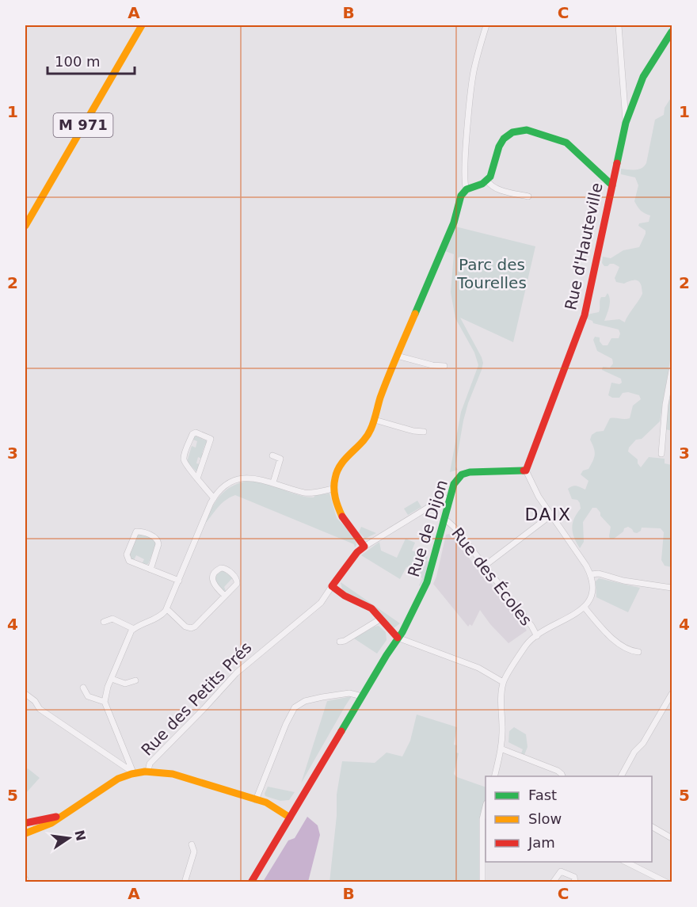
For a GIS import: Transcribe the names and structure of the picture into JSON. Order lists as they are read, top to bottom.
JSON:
{
  "streets": {
    "street": [
      "M 971",
      "Rue d'Hauteville",
      "Rue de Dijon",
      "Rue des Écoles",
      "Rue des Petits Prés"
    ]
  },
  "crossings": [
    ["Rue d'Hauteville", "Rue de Dijon"],
    ["Rue de Dijon", "Rue des Écoles"]
  ],
  "districts": ["DAIX"],
  "parks": ["Parc des Tourelles"],
  "legend": ["Fast", "Slow", "Jam"],
  "scale_bar": "100 m",
  "north": "right",
  "grid": {
    "columns": ["A", "B", "C"],
    "rows": [
      "1",
      "2",
      "3",
      "4",
      "5"
    ]
  }
}
